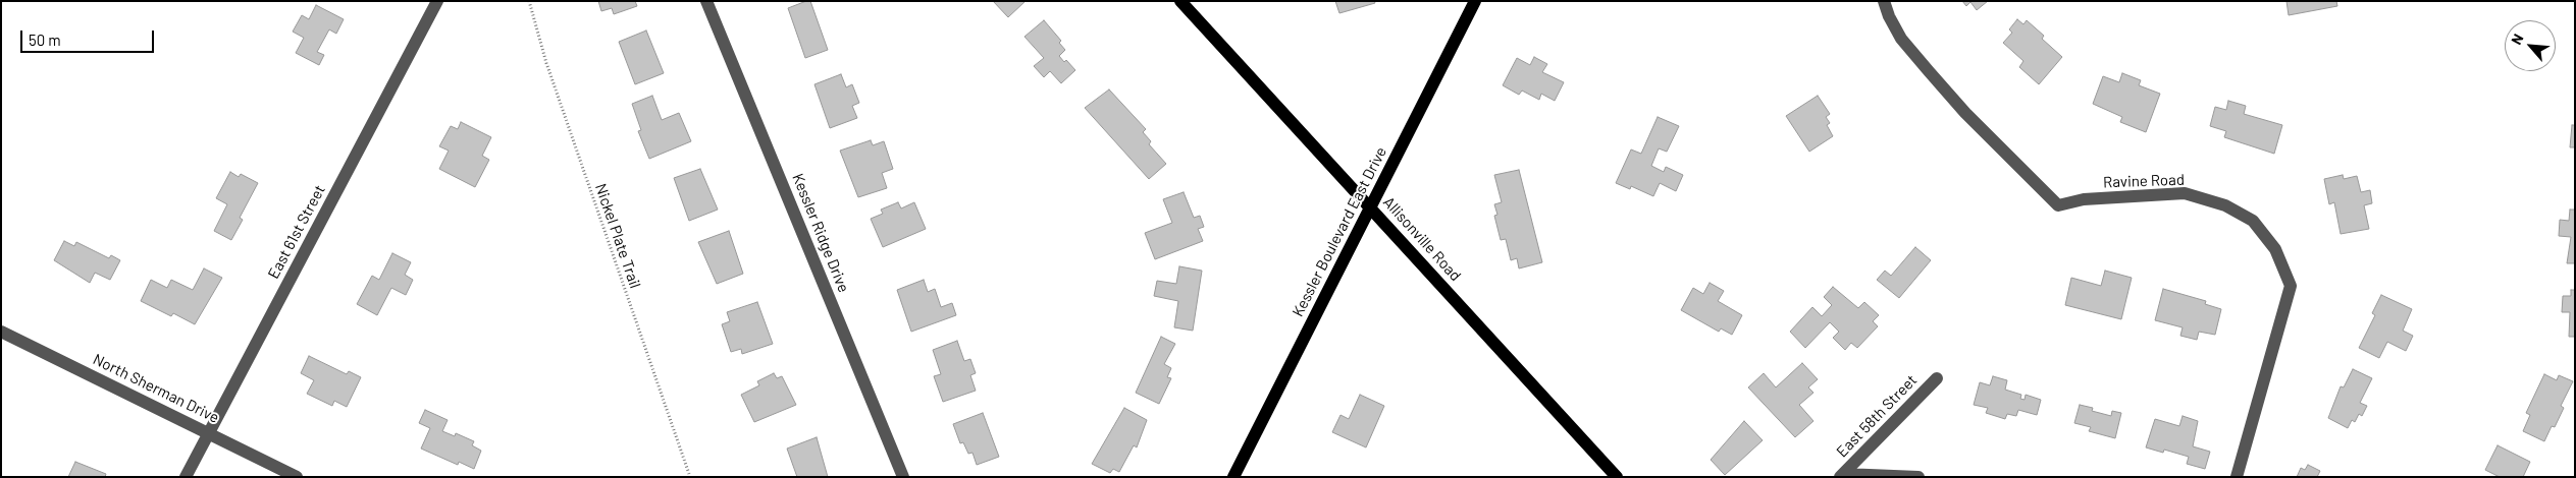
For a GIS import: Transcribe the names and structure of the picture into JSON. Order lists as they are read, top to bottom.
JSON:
{
  "streets": {
    "main road": ["Kessler Boulevard East Drive", "Allisonville Road"],
    "street": [
      "Ravine Road",
      "East 61st Street",
      "Kessler Ridge Drive",
      "North Sherman Drive",
      "East 58th Street"
    ],
    "path": ["Nickel Plate Trail"]
  },
  "crossings": [
    ["East 61st Street", "North Sherman Drive"],
    ["Kessler Boulevard East Drive", "Allisonville Road"]
  ],
  "scale_bar": "50 m",
  "north": "top left"
}
